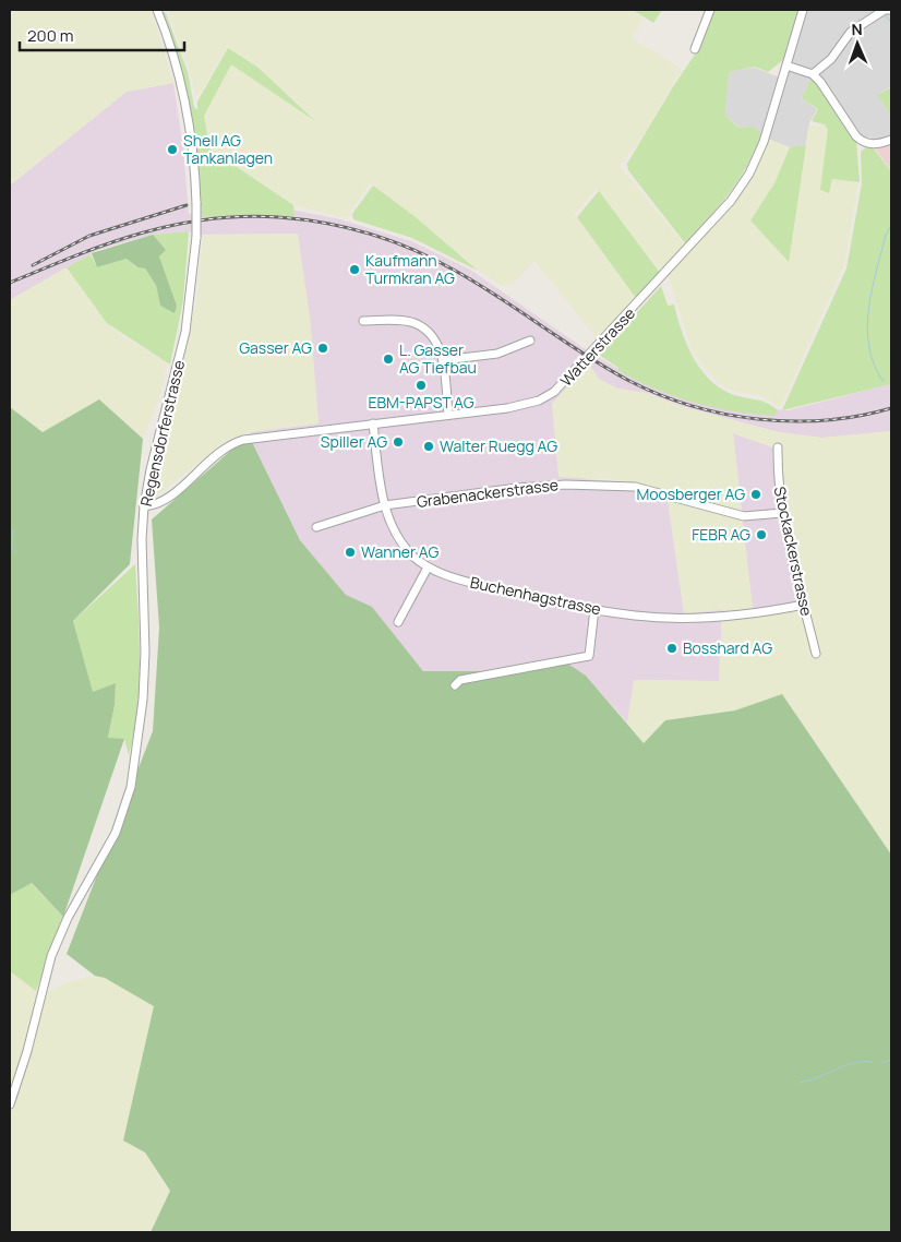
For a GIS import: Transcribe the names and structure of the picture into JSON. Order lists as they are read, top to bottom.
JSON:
{
  "streets": {
    "street": [
      "Watterstrasse",
      "Regensdorferstrasse",
      "Grabenackerstrasse",
      "Stockackerstrasse",
      "Buchenhagstrasse"
    ]
  },
  "crossings": [
    ["Watterstrasse", "Regensdorferstrasse"],
    ["Watterstrasse", "Buchenhagstrasse"],
    ["Grabenackerstrasse", "Stockackerstrasse"],
    ["Grabenackerstrasse", "Buchenhagstrasse"],
    ["Stockackerstrasse", "Buchenhagstrasse"]
  ],
  "places": [
    "Shell AG Tankanlagen",
    "Kaufmann Turmkran AG",
    "Gasser AG",
    "L. Gasser AG Tiefbau",
    "EBM-PAPST AG",
    "Spiller AG",
    "Walter Ruegg AG",
    "Moosberger AG",
    "FEBR AG",
    "Wanner AG",
    "Bosshard AG"
  ],
  "scale_bar": "200 m",
  "north": "top"
}
